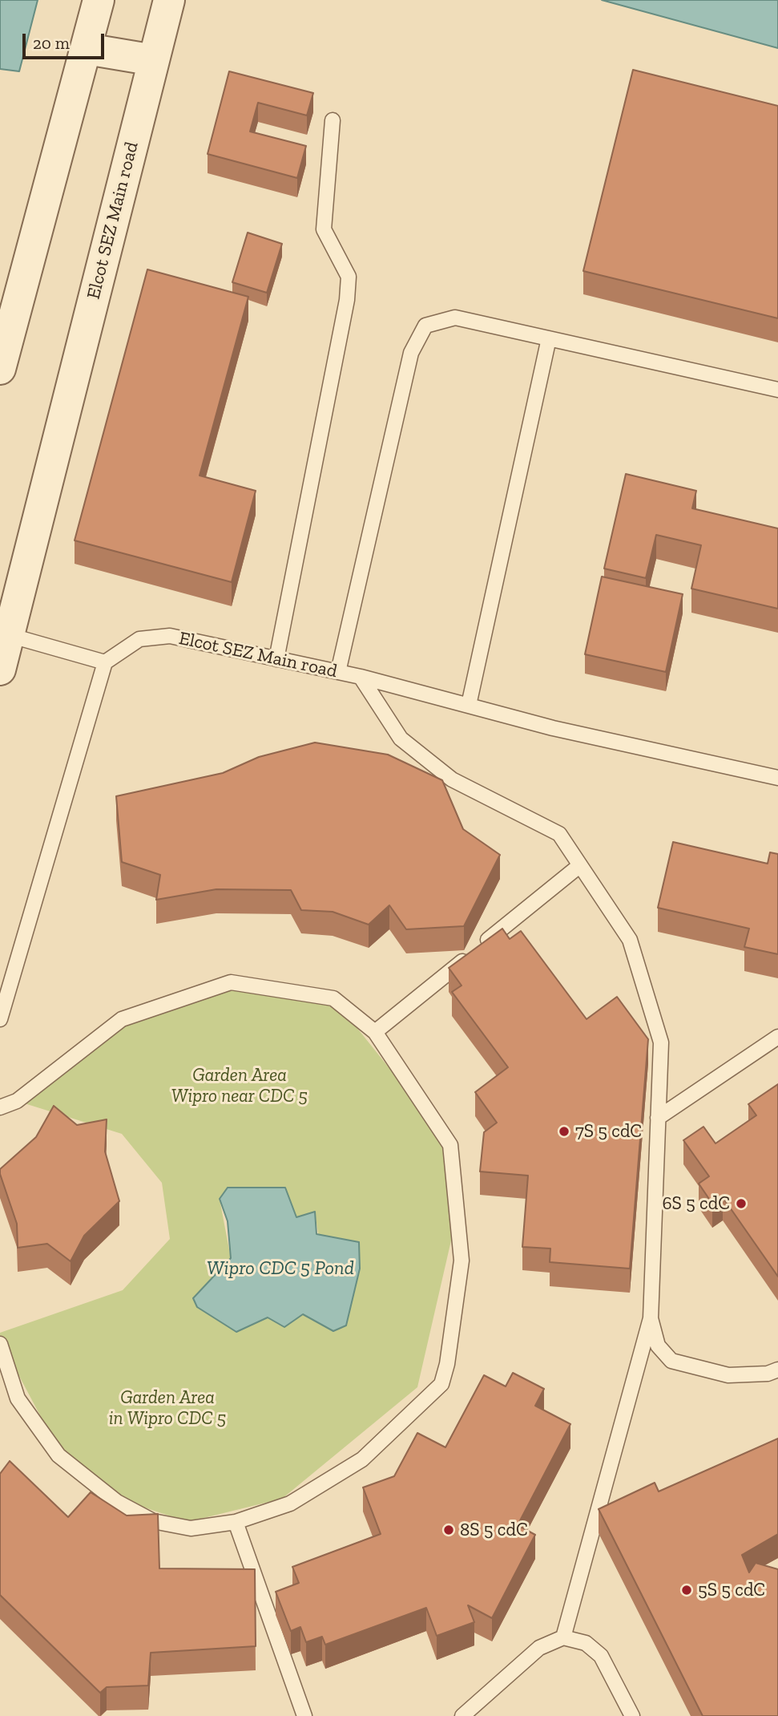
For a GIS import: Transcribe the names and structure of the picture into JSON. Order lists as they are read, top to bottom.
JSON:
{
  "streets": {
    "street": ["Elcot SEZ Main road"]
  },
  "water": ["Wipro CDC 5 Pond"],
  "parks": ["Garden Area Wipro near CDC 5", "Garden Area in Wipro CDC 5"],
  "places": [
    "7S 5 cdC",
    "6S 5 cdC",
    "8S 5 cdC",
    "5S 5 cdC"
  ],
  "scale_bar": "20 m"
}
